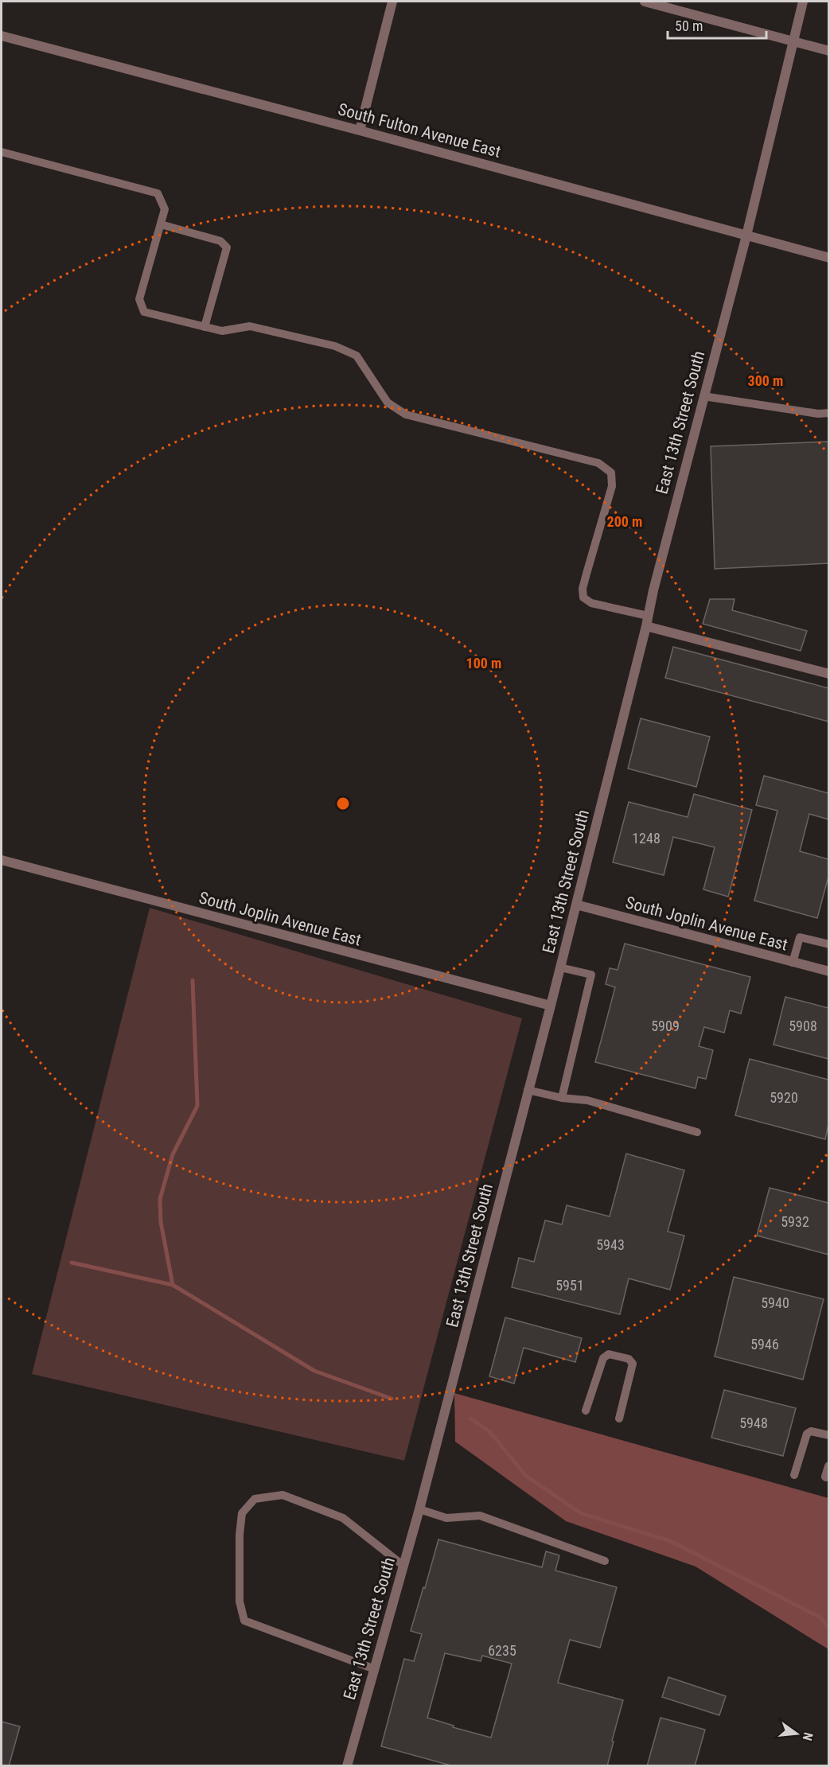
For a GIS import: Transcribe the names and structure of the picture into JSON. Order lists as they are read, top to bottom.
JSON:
{
  "streets": {
    "street": ["South Fulton Avenue East", "East 13th Street South", "South Joplin Avenue East"]
  },
  "crossings": [
    ["South Fulton Avenue East", "East 13th Street South"],
    ["East 13th Street South", "South Joplin Avenue East"]
  ],
  "house_numbers": [
    "1248",
    "5909",
    "5908",
    "5920",
    "5932",
    "5943",
    "5951",
    "5940",
    "5946",
    "5948",
    "6235"
  ],
  "scale_bar": "50 m",
  "north": "right",
  "rings": ["300 m", "200 m", "100 m"]
}
